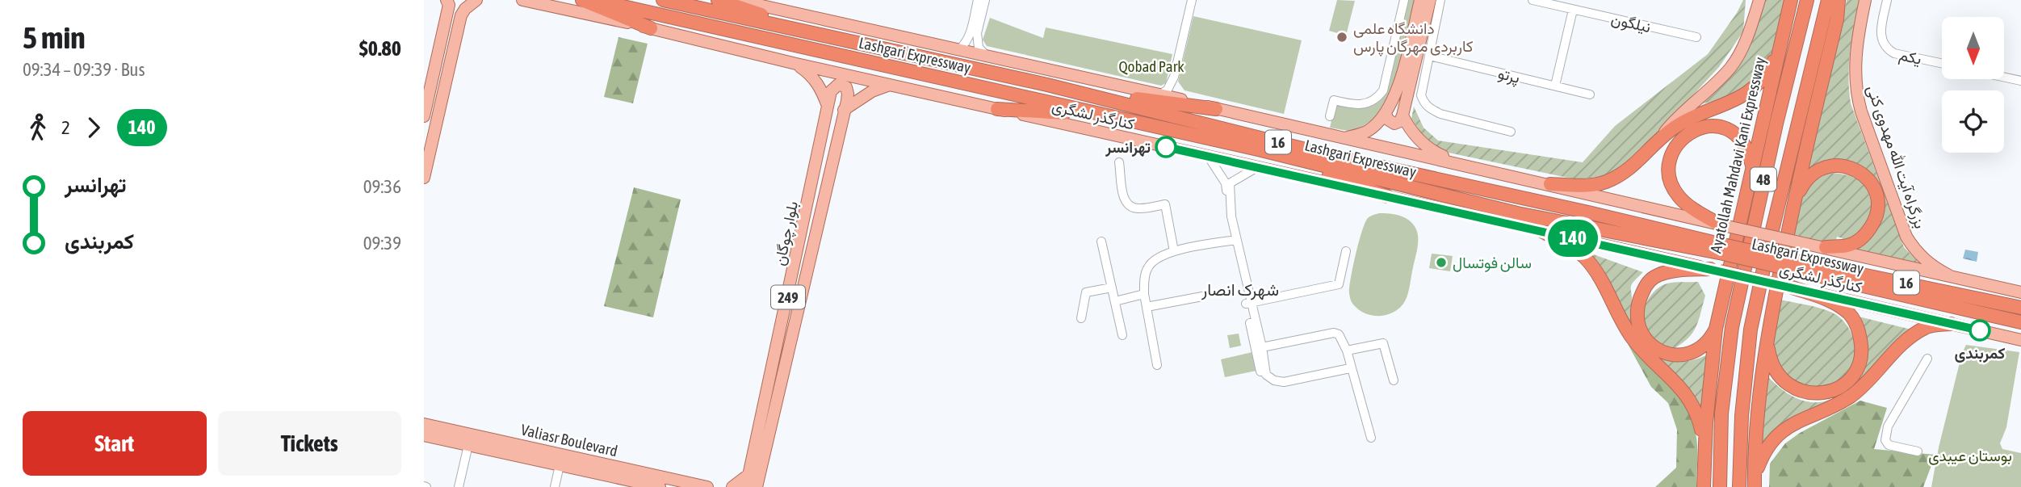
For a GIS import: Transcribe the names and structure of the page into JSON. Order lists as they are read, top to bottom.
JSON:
{
  "streets": {
    "highway": [
      "Lashgari Expressway",
      "16",
      "Ayatollah Mahdavi Kani Expressway",
      "48"
    ],
    "main road": [
      "کنارگذر لشگری",
      "بزرگراه آیت الله مهدوی کنی",
      "بلوار چوگان",
      "249",
      "Valiasr Boulevard"
    ],
    "street": ["نیلگون", "یکم", "پرتو"]
  },
  "crossings": [
    ["کنارگذر لشگری", "بزرگراه آیت الله مهدوی کنی"]
  ],
  "districts": ["شهرک انصار"],
  "parks": ["Qobad Park", "بوستان عیبدی"],
  "places": [
    "دانشگاه علمی کاربردی مهرگان پارس",
    "تهرانسر",
    "سالن فوتسال",
    "کمربندی"
  ],
  "lines": ["bus line 140"],
  "north": "bottom",
  "page": {
    "heading": ["5 min", "09:34 – 09:39 · Bus", "$0.80"],
    "on_map": "140",
    "legs": ["2", "140"],
    "list": [
      {
        "name": "تهرانسر",
        "value": "09:36"
      },
      {
        "name": "کمربندی",
        "value": "09:39"
      }
    ],
    "buttons": ["Start", "Tickets"]
  }
}
